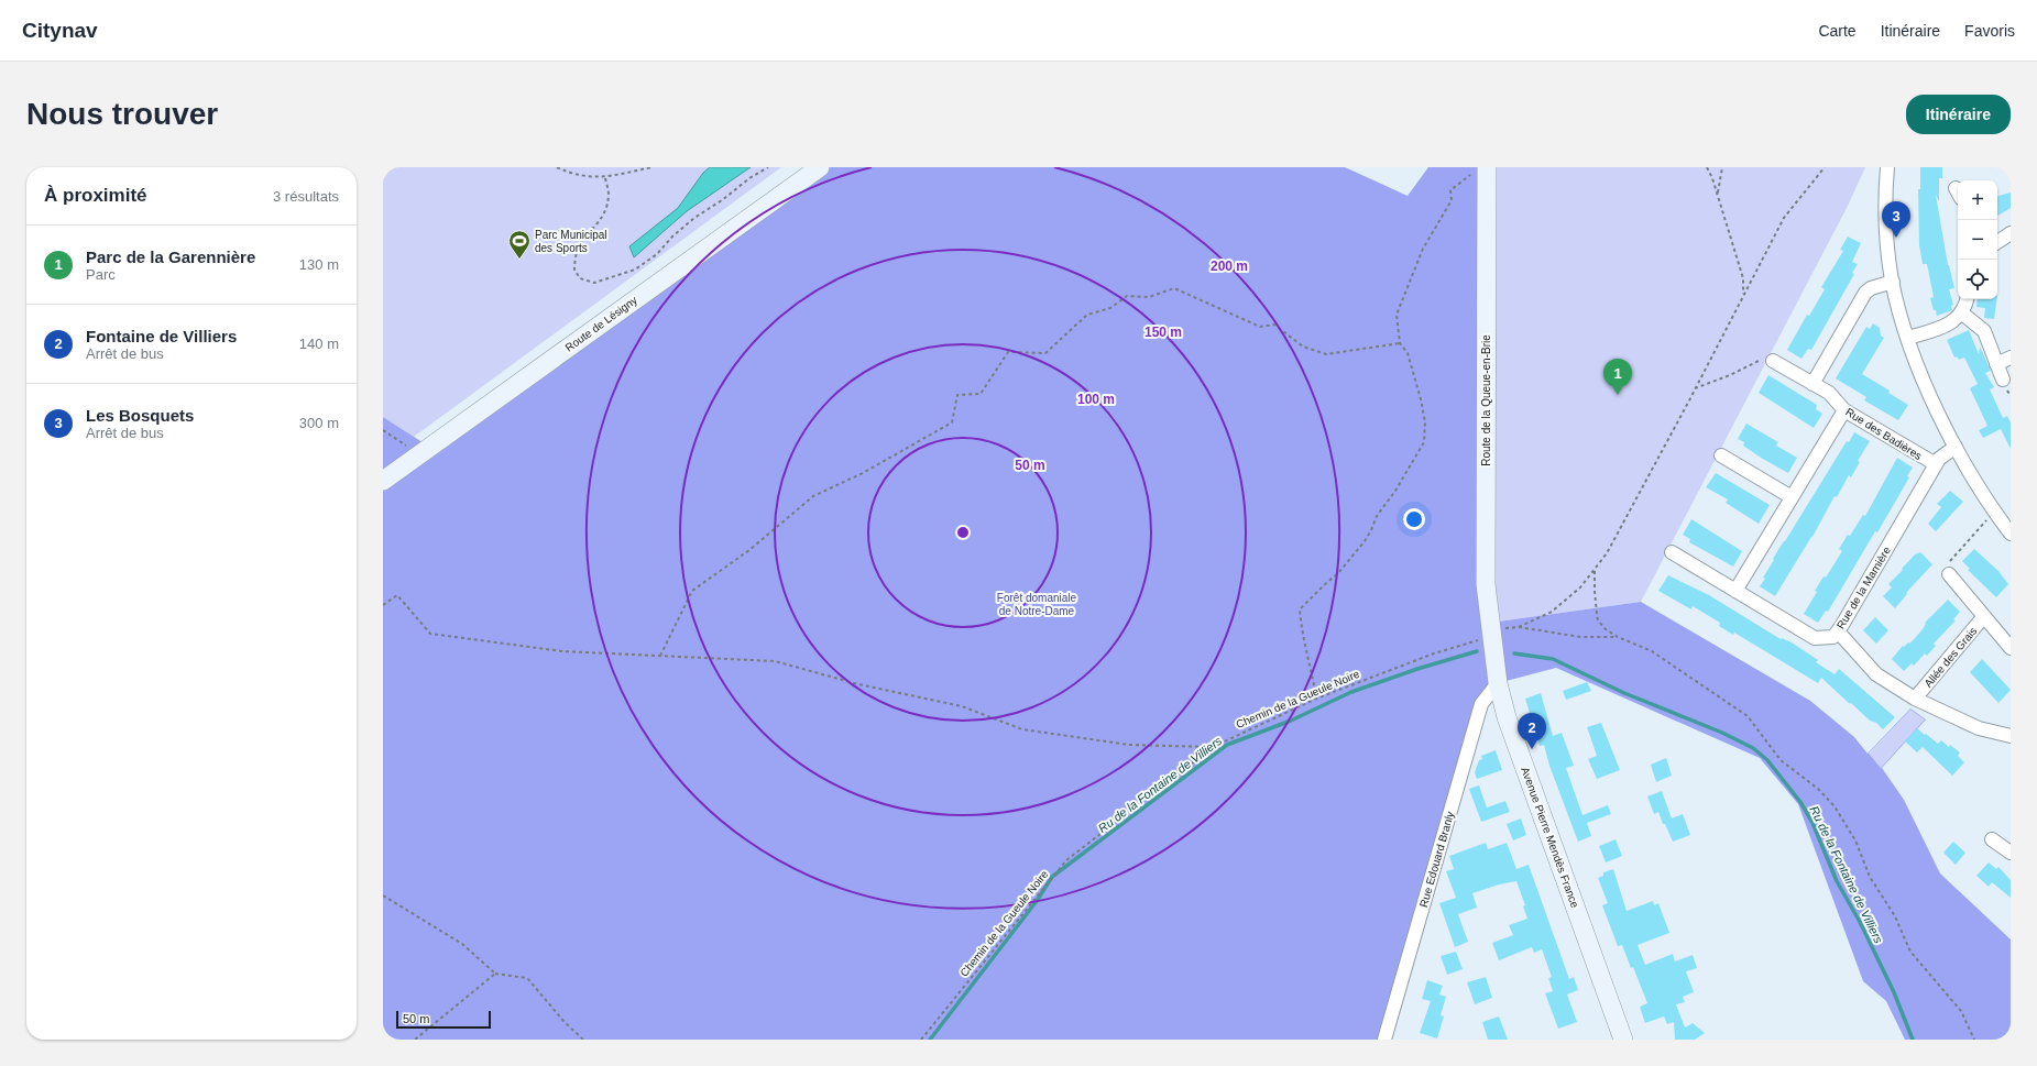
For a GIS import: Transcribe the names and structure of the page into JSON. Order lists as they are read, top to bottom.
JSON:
{
  "streets": {
    "main road": ["Route de Lésigny", "Route de la Queue-en-Brie", "Avenue Pierre Mendès France"],
    "street": [
      "Rue des Badières",
      "Rue de la Marnière",
      "Allée des Grais",
      "Rue Edouard Branly"
    ],
    "path": ["Chemin de la Gueule Noire"]
  },
  "crossings": [
    ["Route de la Queue-en-Brie", "Chemin de la Gueule Noire"],
    ["Route de la Queue-en-Brie", "Avenue Pierre Mendès France"],
    ["Rue des Badières", "Rue de la Marnière"],
    ["Chemin de la Gueule Noire", "Avenue Pierre Mendès France"],
    ["Avenue Pierre Mendès France", "Rue Edouard Branly"]
  ],
  "water": ["Ru de la Fontaine de Villiers"],
  "parks": ["Forêt domaniale de Notre-Dame"],
  "places": {
    "sports": ["Parc Municipal des Sports"]
  },
  "scale_bar": "50 m",
  "page": {
    "header": "Citynav",
    "nav": ["Carte", "Itinéraire", "Favoris"],
    "buttons": "Itinéraire",
    "title": "Nous trouver",
    "heading": ["À proximité", "3 résultats"],
    "map_buttons": ["+", "−"],
    "pins": ["3", "1", "2"],
    "list": [
      {
        "mark": "1",
        "name": "Parc de la Garennière",
        "note": "Parc",
        "value": "130 m"
      },
      {
        "mark": "2",
        "name": "Fontaine de Villiers",
        "note": "Arrêt de bus",
        "value": "140 m"
      },
      {
        "mark": "3",
        "name": "Les Bosquets",
        "note": "Arrêt de bus",
        "value": "300 m"
      }
    ],
    "scale": "50 m"
  },
  "rings": [
    "200 m",
    "150 m",
    "100 m",
    "50 m"
  ]
}
